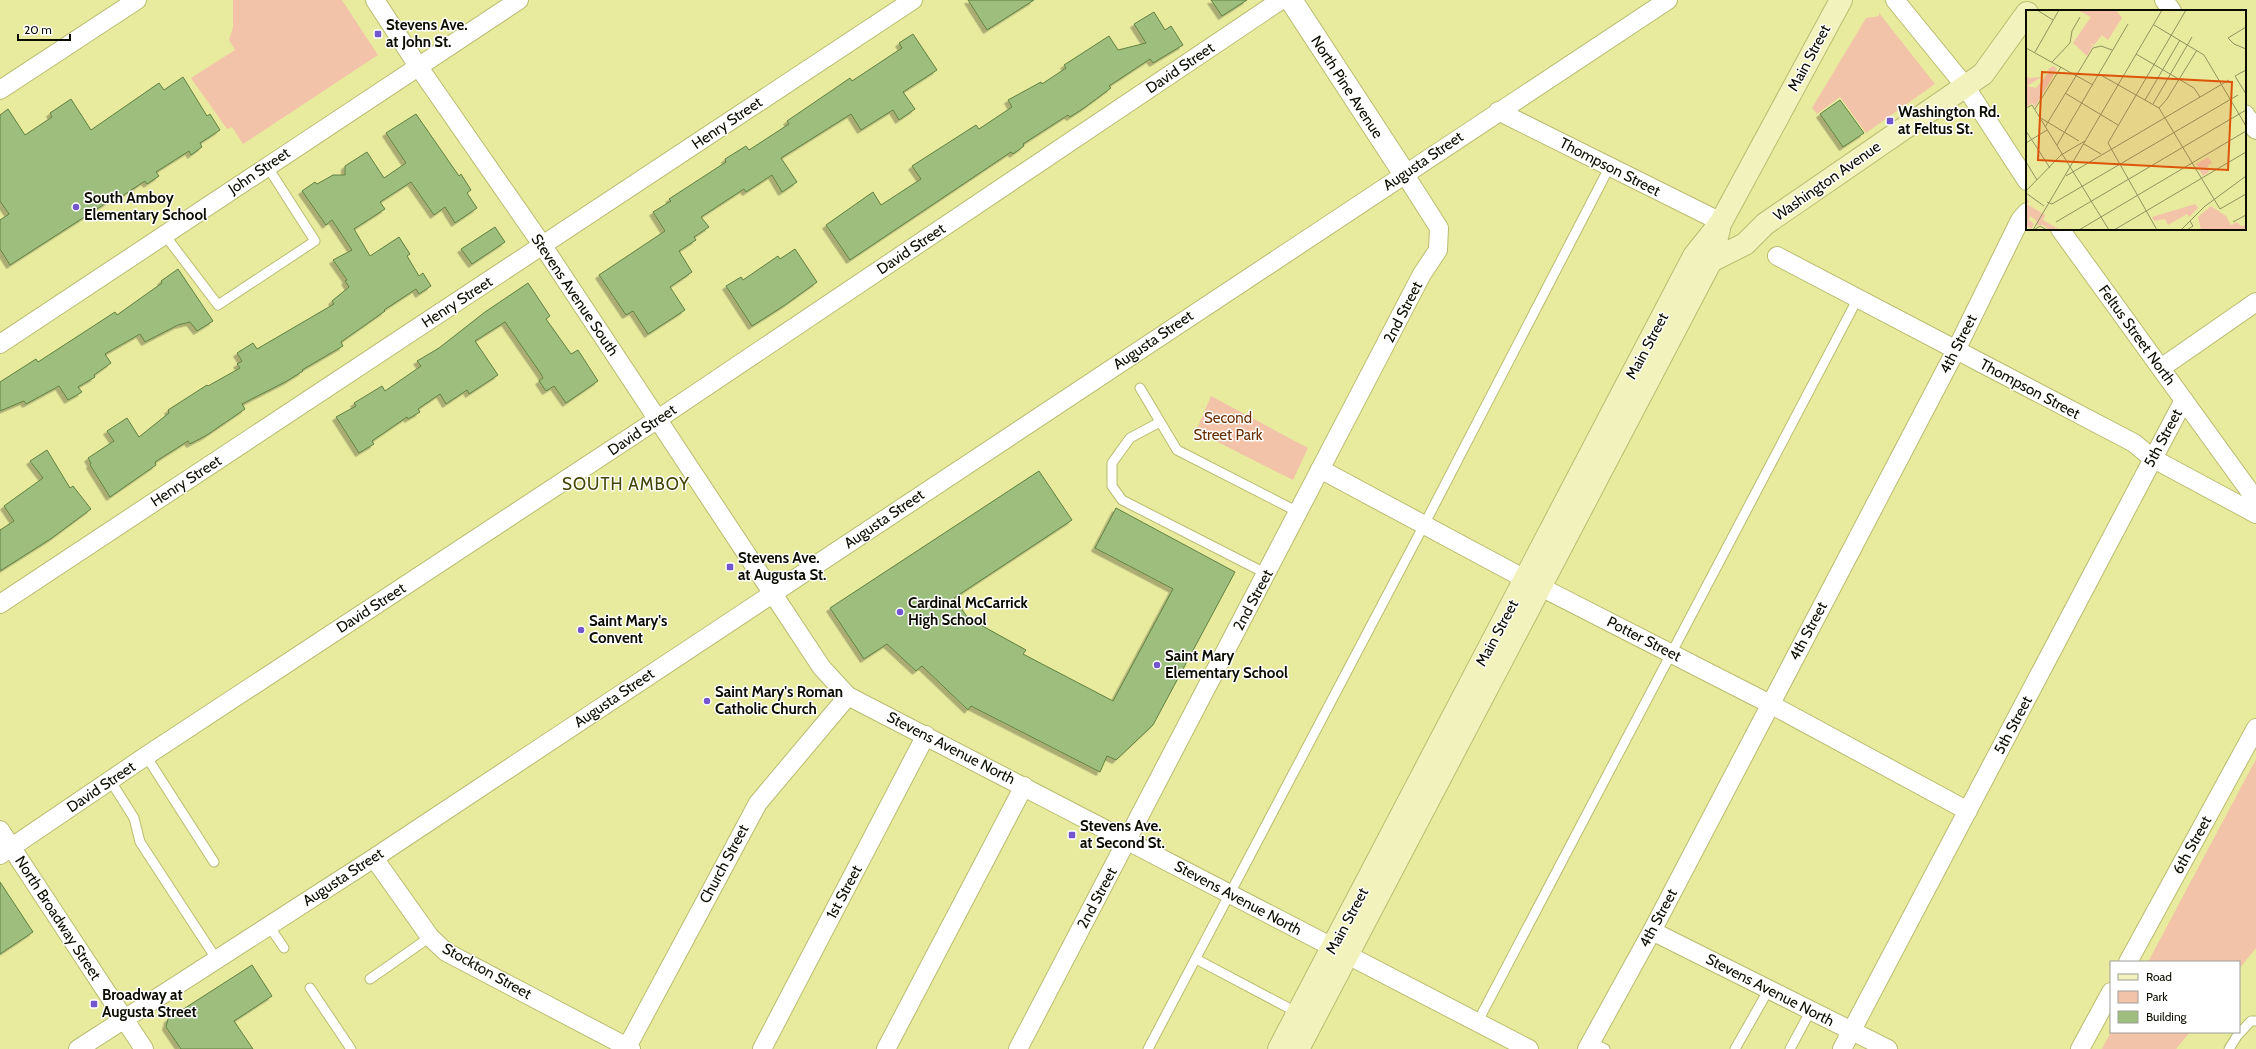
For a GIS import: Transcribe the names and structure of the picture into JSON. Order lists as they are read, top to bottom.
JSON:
{
  "streets": {
    "main road": ["Main Street", "Washington Avenue"],
    "street": [
      "David Street",
      "North Pine Avenue",
      "Henry Street",
      "Augusta Street",
      "Thompson Street",
      "John Street",
      "Stevens Avenue South",
      "2nd Street",
      "Feltus Street North",
      "4th Street",
      "5th Street",
      "Potter Street",
      "Stevens Avenue North",
      "6th Street",
      "Church Street",
      "1st Street",
      "North Broadway Street",
      "Stockton Street"
    ]
  },
  "crossings": [
    ["Main Street", "Thompson Street"],
    ["Main Street", "Washington Avenue"],
    ["Main Street", "Potter Street"],
    ["Main Street", "Stevens Avenue North"],
    ["David Street", "Stevens Avenue South"],
    ["David Street", "North Broadway Street"],
    ["North Pine Avenue", "Augusta Street"],
    ["North Pine Avenue", "2nd Street"],
    ["Henry Street", "Stevens Avenue South"],
    ["Augusta Street", "Thompson Street"],
    ["Augusta Street", "Stevens Avenue South"],
    ["Augusta Street", "2nd Street"],
    ["Augusta Street", "Stevens Avenue North"],
    ["Augusta Street", "North Broadway Street"],
    ["Augusta Street", "Stockton Street"],
    ["Thompson Street", "Washington Avenue"],
    ["Thompson Street", "4th Street"],
    ["Thompson Street", "5th Street"],
    ["John Street", "Stevens Avenue South"],
    ["Stevens Avenue South", "Stevens Avenue North"],
    ["2nd Street", "Potter Street"],
    ["2nd Street", "Stevens Avenue North"],
    ["Feltus Street North", "5th Street"],
    ["4th Street", "Potter Street"],
    ["4th Street", "Stevens Avenue North"],
    ["5th Street", "Potter Street"],
    ["5th Street", "Stevens Avenue North"],
    ["Stevens Avenue North", "Church Street"],
    ["Stevens Avenue North", "1st Street"],
    ["Church Street", "Stockton Street"]
  ],
  "districts": ["SOUTH AMBOY"],
  "parks": ["Second Street Park"],
  "places": {
    "transit": [
      "Stevens Ave. at John St.",
      "Washington Rd. at Feltus St.",
      "Stevens Ave. at Augusta St.",
      "Stevens Ave. at Second St.",
      "Broadway at Augusta Street"
    ],
    "other": [
      "South Amboy Elementary School",
      "Cardinal McCarrick High School",
      "Saint Mary's Convent",
      "Saint Mary Elementary School",
      "Saint Mary's Roman Catholic Church"
    ]
  },
  "legend": ["Road", "Park", "Building"],
  "scale_bar": "20 m"
}
